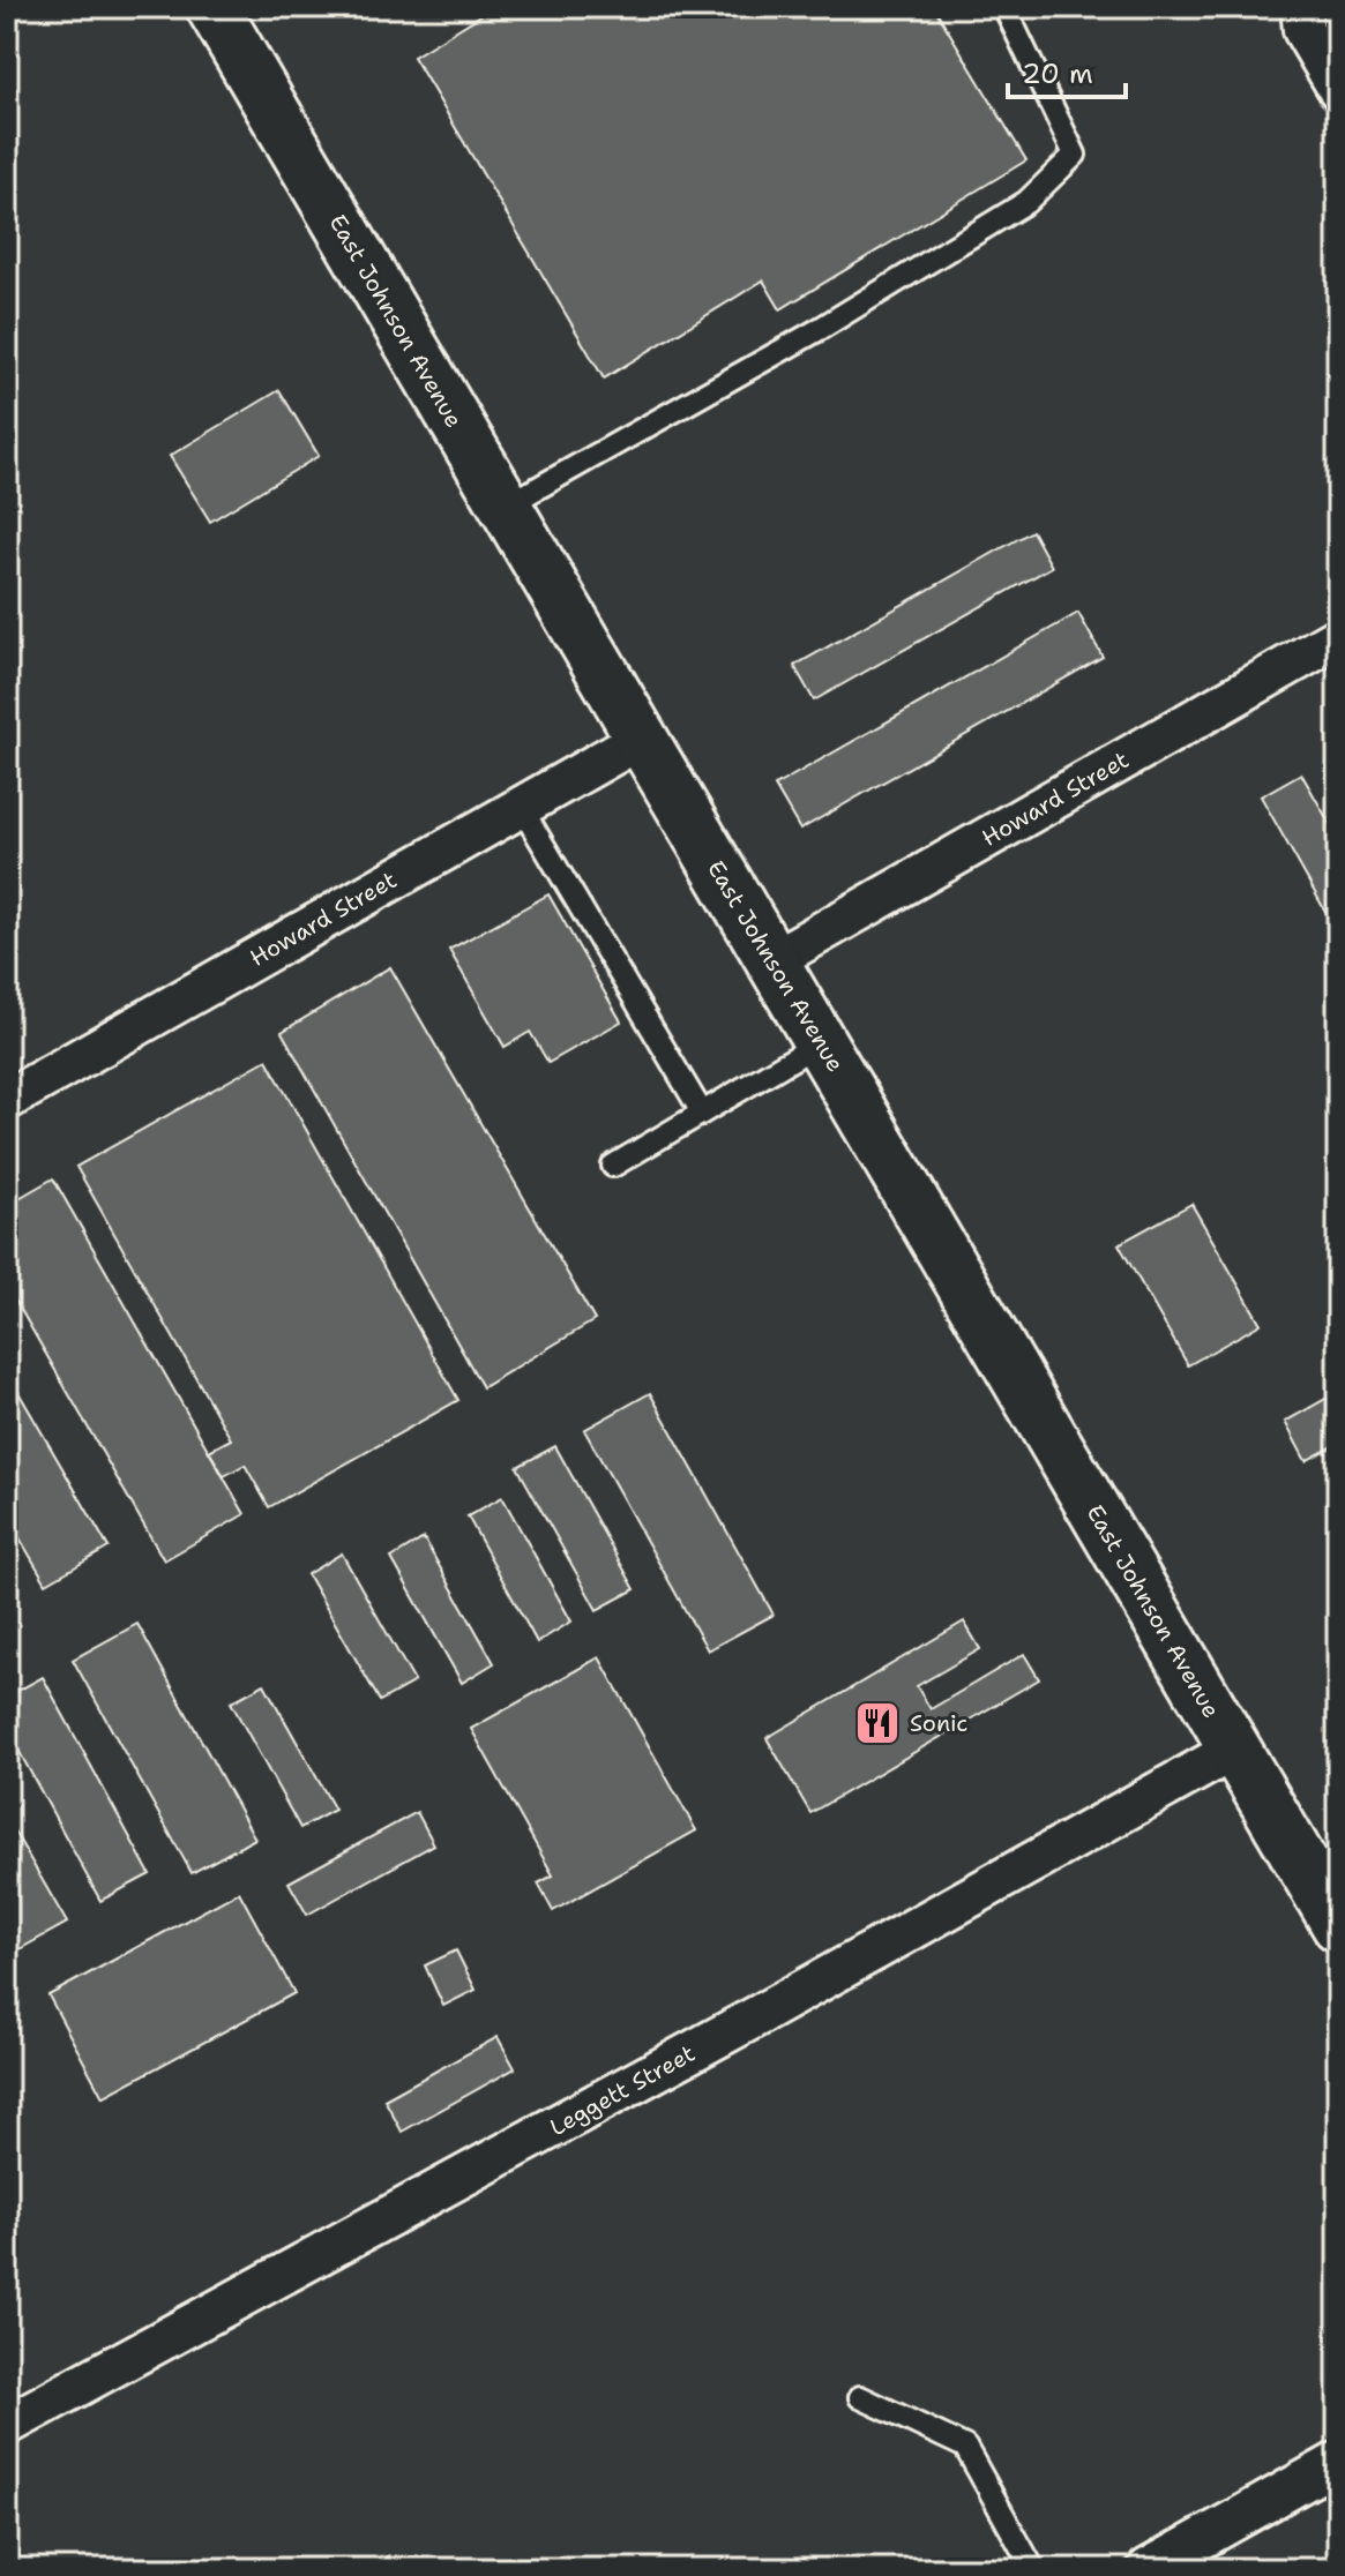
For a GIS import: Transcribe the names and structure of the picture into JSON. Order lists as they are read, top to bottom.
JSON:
{
  "streets": {
    "main road": ["East Johnson Avenue"],
    "street": ["Howard Street", "Leggett Street"]
  },
  "crossings": [
    ["East Johnson Avenue", "Howard Street"],
    ["East Johnson Avenue", "Leggett Street"]
  ],
  "places": {
    "restaurant": ["Sonic"]
  },
  "scale_bar": "20 m"
}
